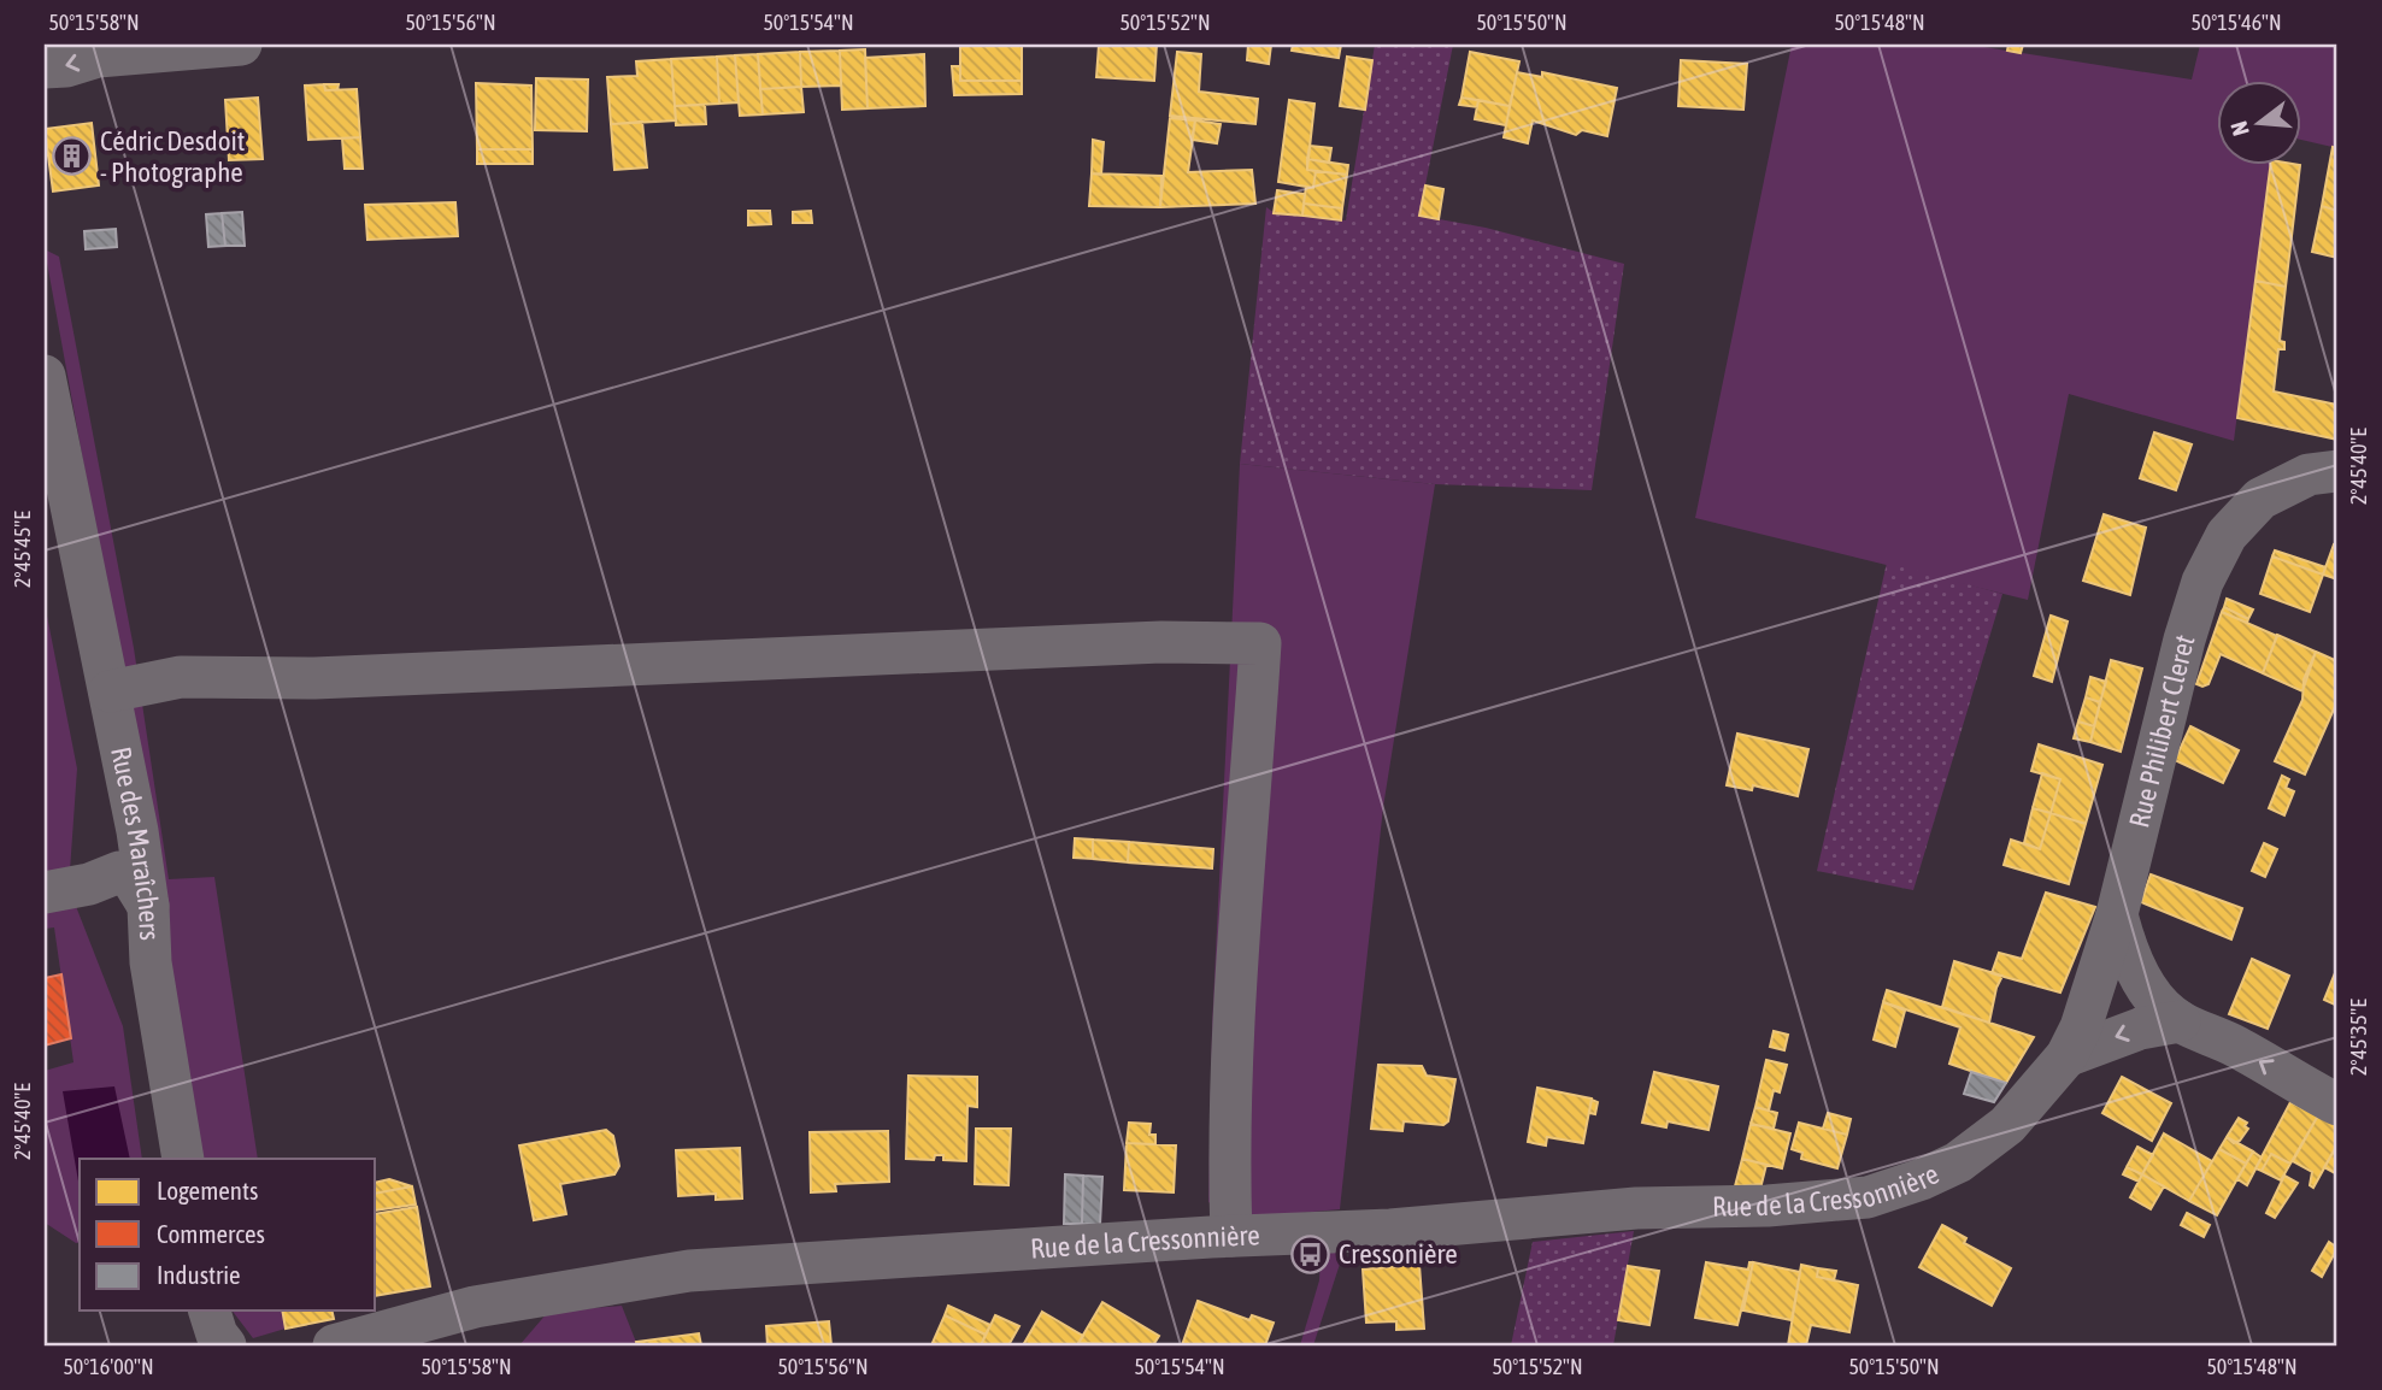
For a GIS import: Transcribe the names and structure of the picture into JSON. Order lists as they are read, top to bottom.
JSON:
{
  "streets": {
    "street": ["Rue Philibert Cleret", "Rue des Maraîchers", "Rue de la Cressonnière"]
  },
  "crossings": [
    ["Rue Philibert Cleret", "Rue de la Cressonnière"]
  ],
  "places": {
    "building": ["Cédric Desdoit - Photographe"],
    "bus stop": ["Cressonière"]
  },
  "legend": ["Logements", "Commerces", "Industrie"],
  "north": "left",
  "coordinates": [
    "50°15'58\"N",
    "50°15'56\"N",
    "50°15'54\"N",
    "50°15'52\"N",
    "50°15'50\"N",
    "50°15'48\"N",
    "50°15'46\"N",
    "2°45'40\"E",
    "2°45'45\"E",
    "2°45'35\"E",
    "50°16'00\"N"
  ]
}
